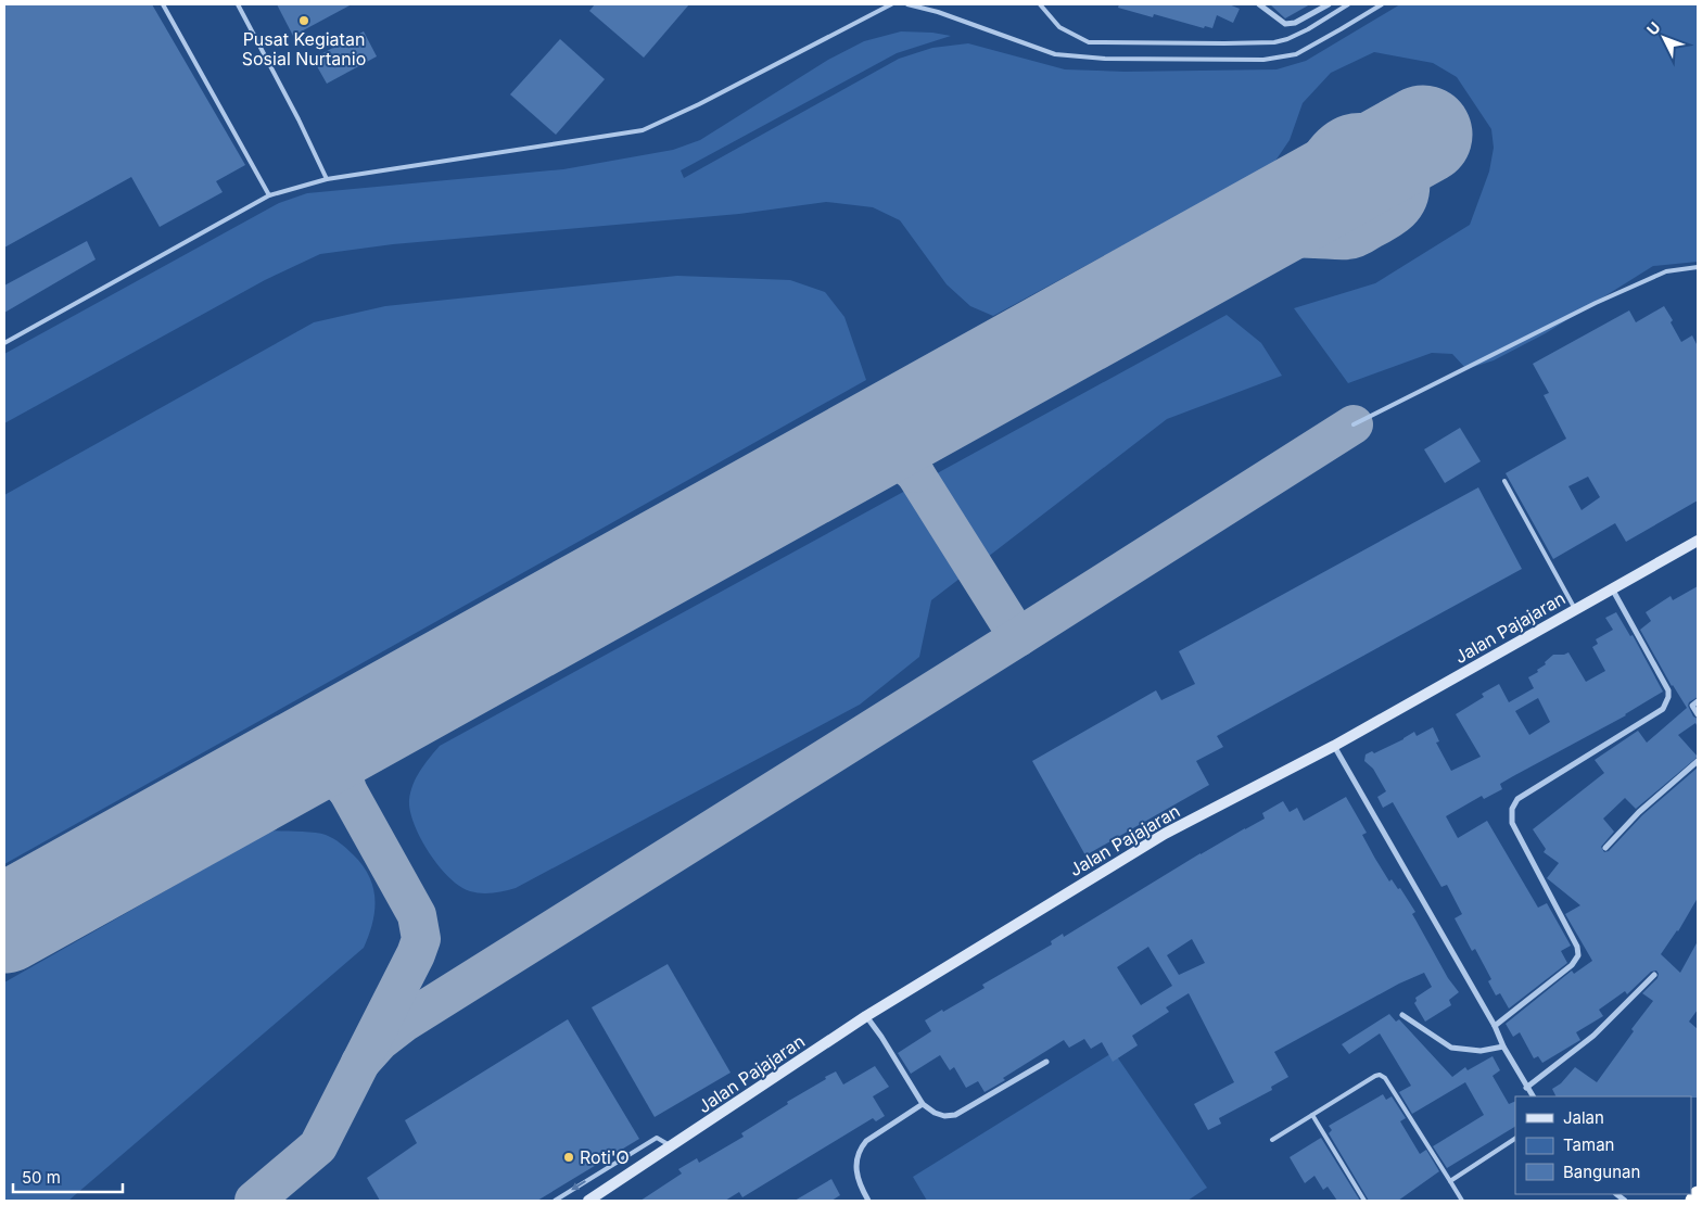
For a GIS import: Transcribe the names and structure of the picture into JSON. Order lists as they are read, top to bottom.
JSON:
{
  "streets": {
    "main road": ["Jalan Pajajaran"]
  },
  "places": ["Pusat Kegiatan Sosial Nurtanio", "Roti'O"],
  "legend": ["Jalan", "Taman", "Bangunan"],
  "scale_bar": "50 m",
  "north": "top left"
}
